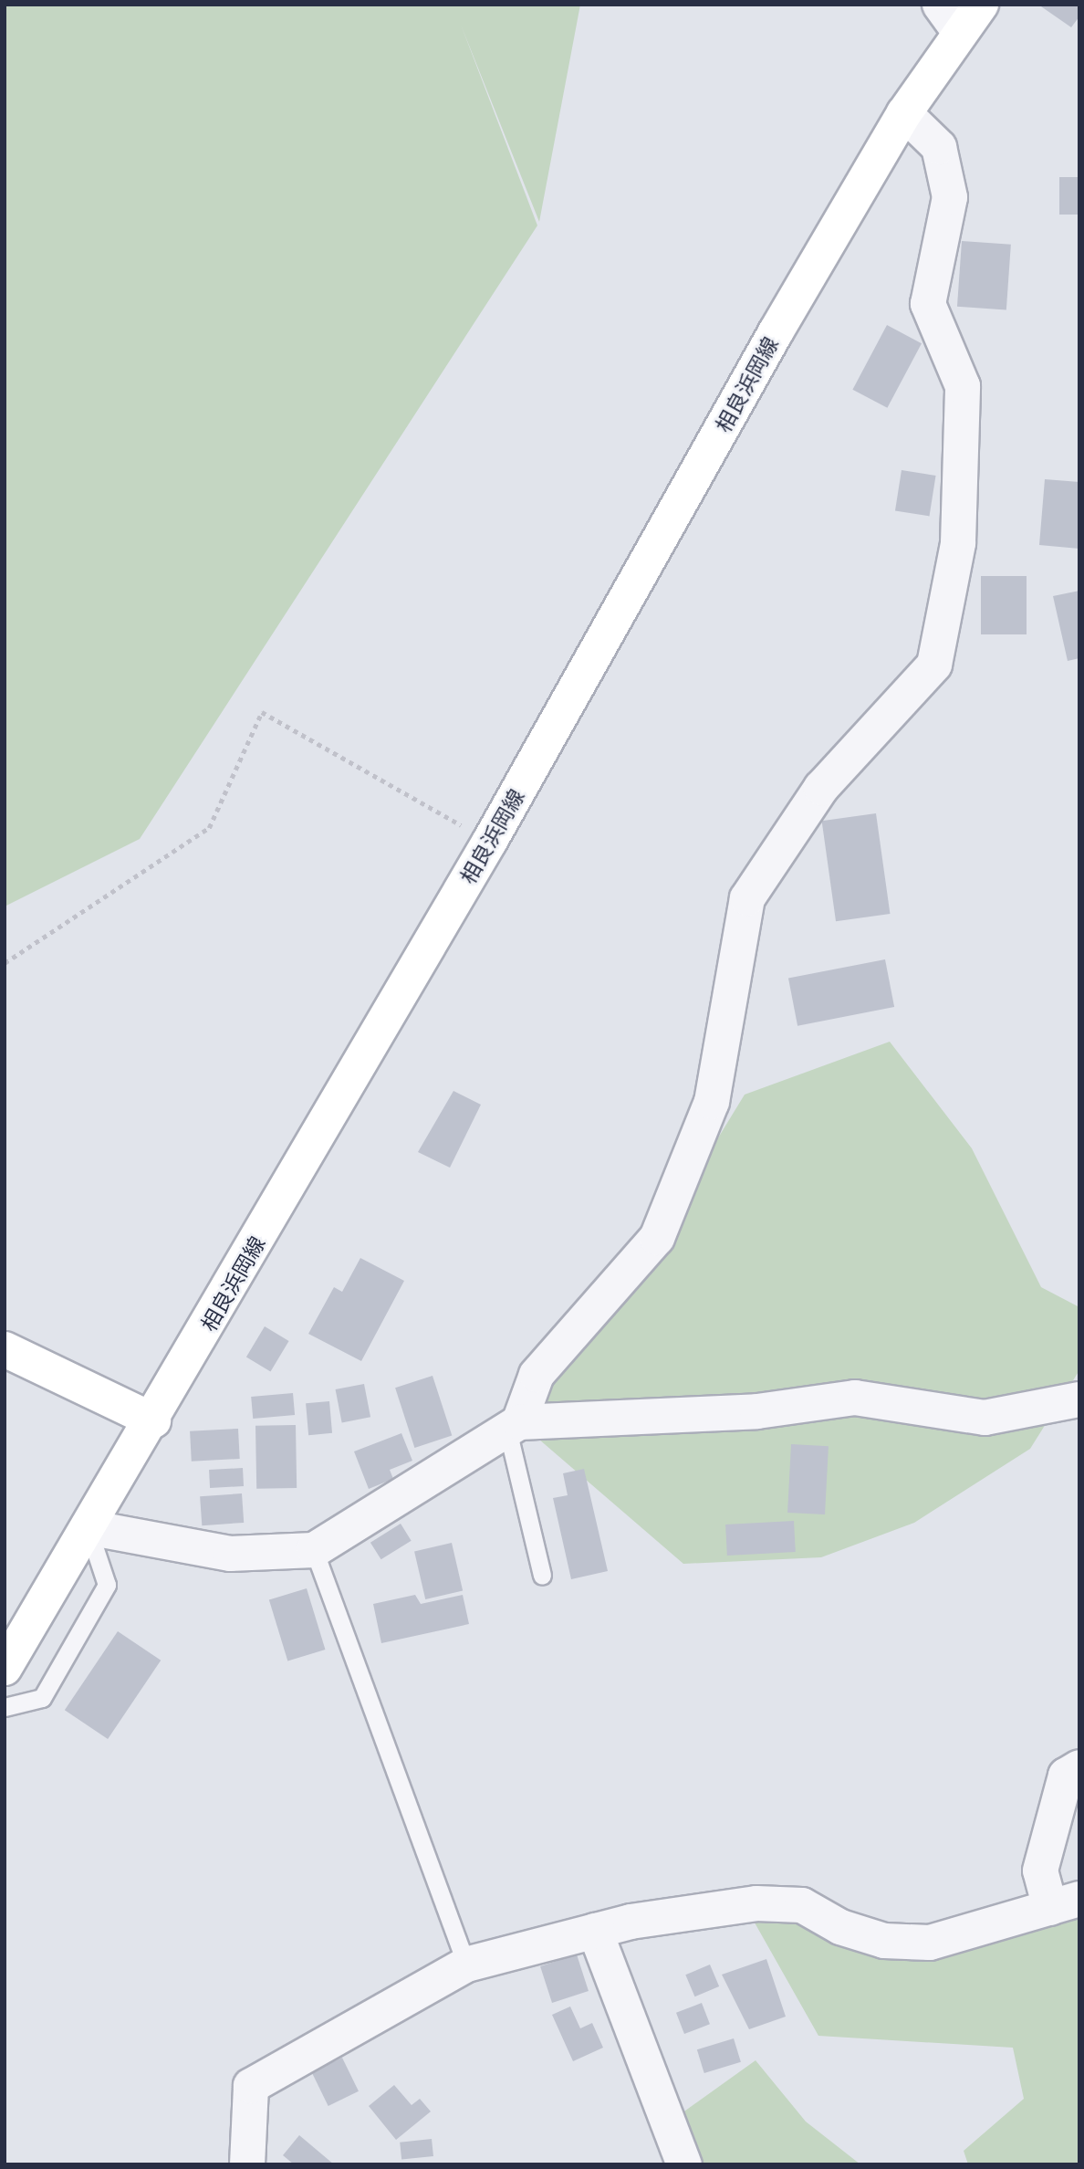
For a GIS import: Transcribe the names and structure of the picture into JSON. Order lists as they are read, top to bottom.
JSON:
{
  "streets": {
    "main road": ["相良浜岡線"]
  }
}
